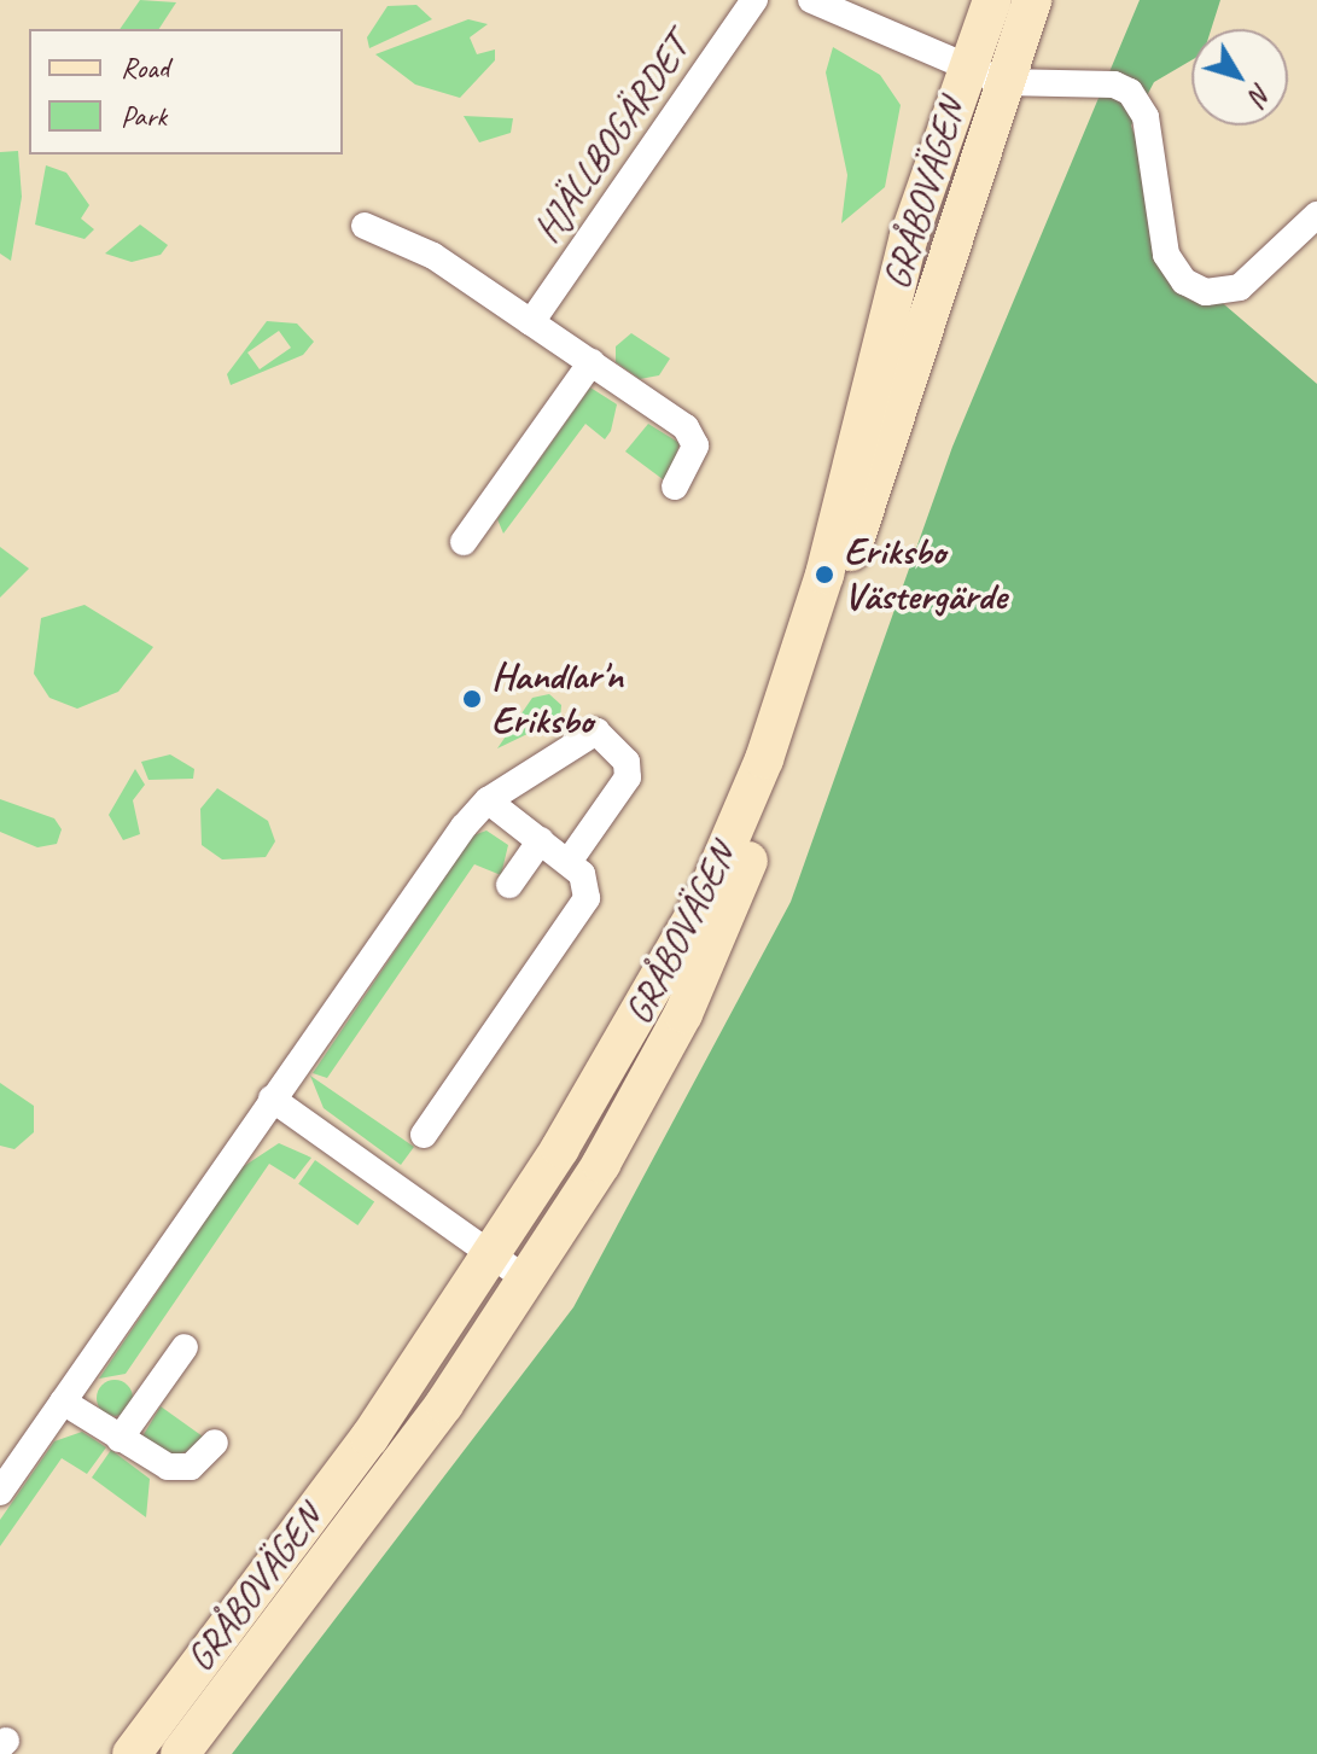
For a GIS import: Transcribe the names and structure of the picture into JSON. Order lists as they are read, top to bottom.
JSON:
{
  "streets": {
    "main road": ["GRÅBOVÄGEN"],
    "street": ["HJÄLLBOGÄRDET"]
  },
  "places": ["Eriksbo Västergärde", "Handlar'n Eriksbo"],
  "legend": ["Road", "Park"],
  "north": "bottom right"
}
